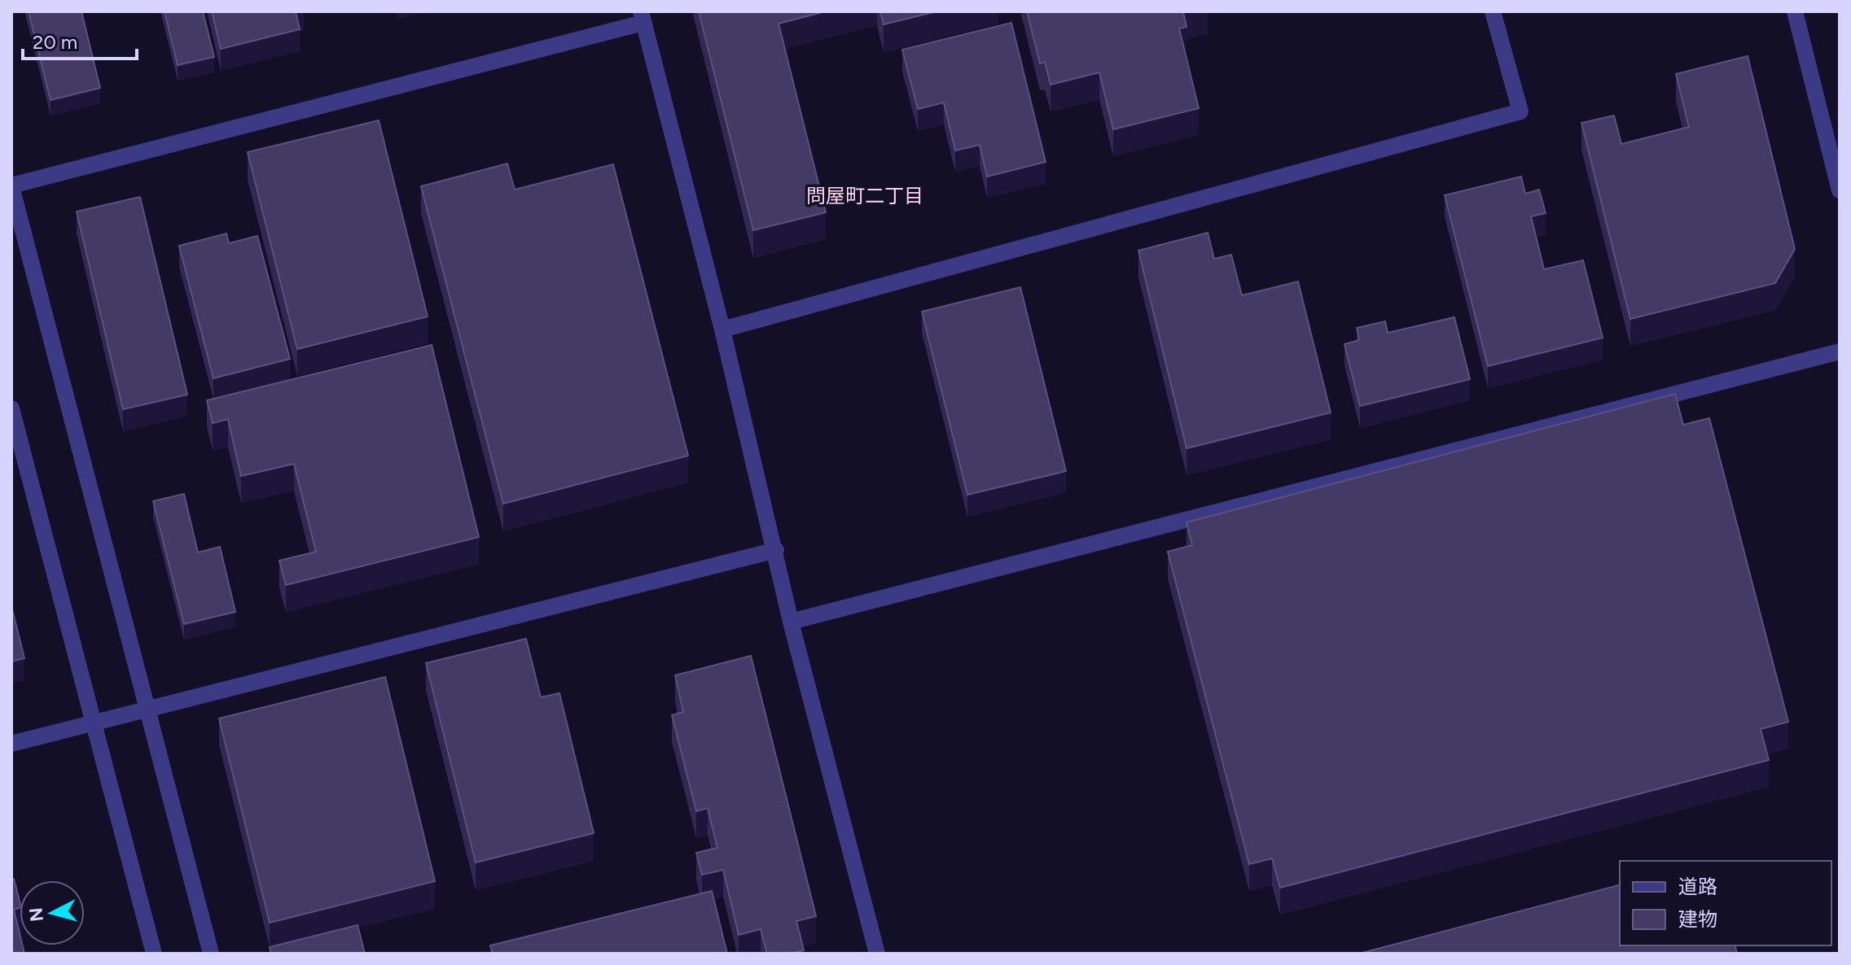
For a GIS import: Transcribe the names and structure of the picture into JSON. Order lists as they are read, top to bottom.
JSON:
{
  "districts": ["問屋町二丁目"],
  "legend": ["道路", "建物"],
  "scale_bar": "20 m",
  "north": "left"
}
